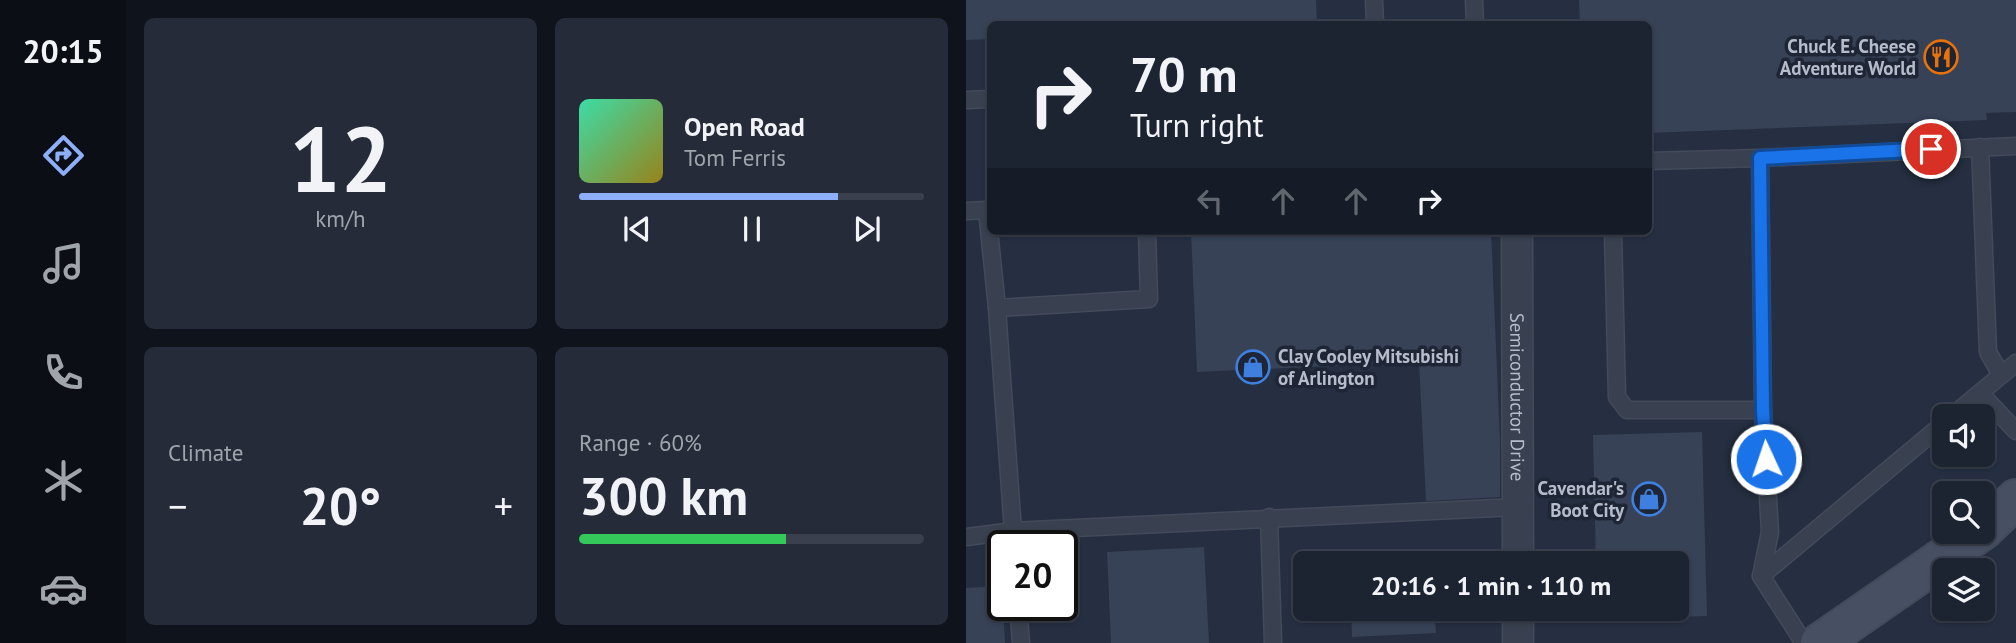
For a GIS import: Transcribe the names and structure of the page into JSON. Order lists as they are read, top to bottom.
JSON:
{
  "streets": {
    "street": ["Semiconductor Drive"]
  },
  "places": {
    "restaurant": ["Chuck E. Cheese Adventure World"],
    "shop": ["Clay Cooley Mitsubishi of Arlington", "Cavendar's Boot City"]
  },
  "page": {
    "tabs": "20:15",
    "tile": [
      ["12", "km/h"],
      "Climate",
      ["Range · 60%", "300 km"]
    ],
    "turn": ["70 m", "Turn right"],
    "song": ["Open Road", "Tom Ferris"],
    "heat": ["−", "20°", "+"],
    "limit": "20",
    "trip": "20:16 · 1 min · 110 m"
  }
}
